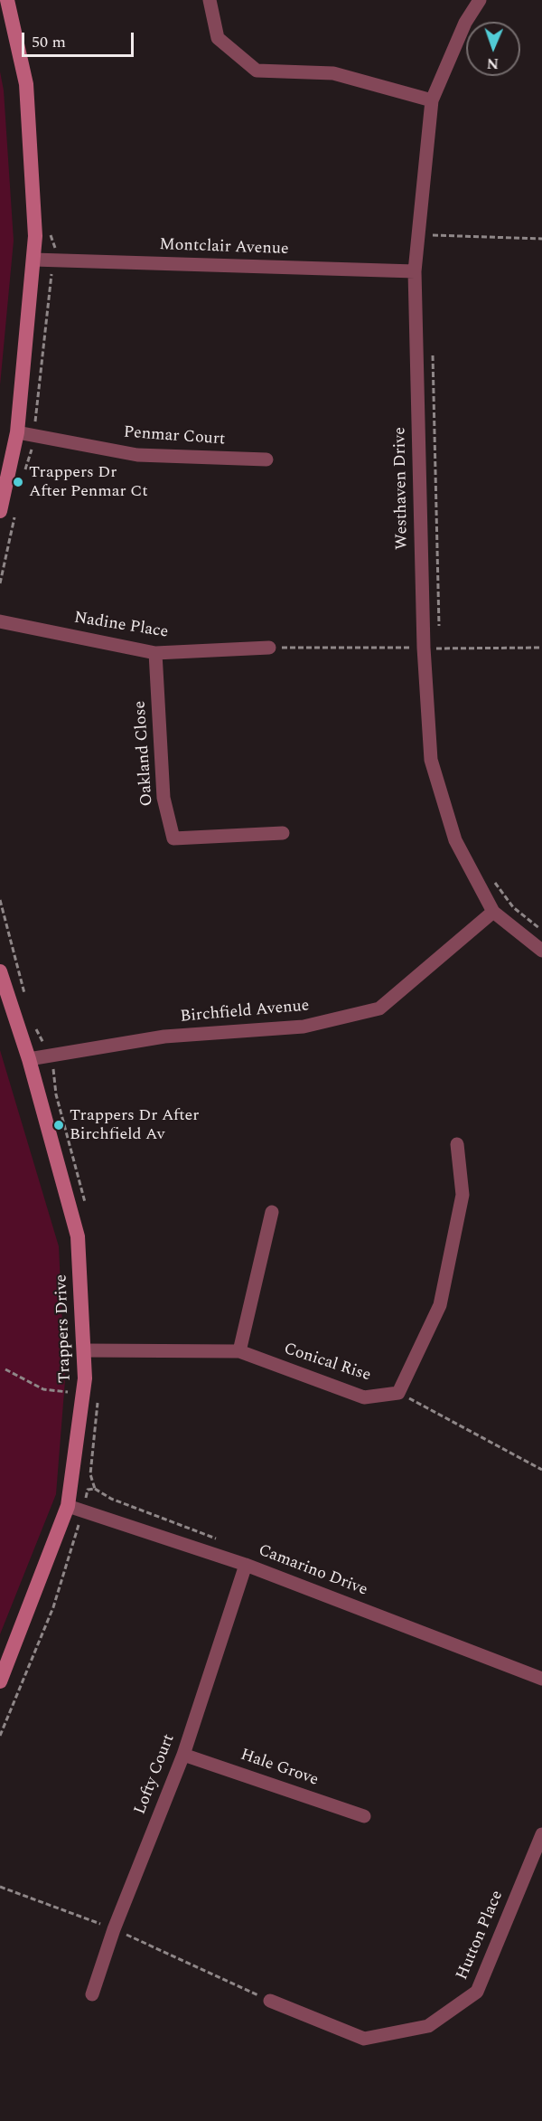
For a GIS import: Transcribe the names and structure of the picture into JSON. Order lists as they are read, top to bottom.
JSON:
{
  "streets": {
    "main road": ["Trappers Drive"],
    "street": [
      "Montclair Avenue",
      "Penmar Court",
      "Westhaven Drive",
      "Nadine Place",
      "Oakland Close",
      "Birchfield Avenue",
      "Conical Rise",
      "Camarino Drive",
      "Hale Grove",
      "Lofty Court",
      "Hutton Place"
    ]
  },
  "crossings": [
    ["Montclair Avenue", "Westhaven Drive"],
    ["Westhaven Drive", "Birchfield Avenue"],
    ["Nadine Place", "Oakland Close"],
    ["Birchfield Avenue", "Trappers Drive"],
    ["Trappers Drive", "Conical Rise"],
    ["Trappers Drive", "Camarino Drive"],
    ["Camarino Drive", "Lofty Court"],
    ["Hale Grove", "Lofty Court"]
  ],
  "places": ["Trappers Dr After Penmar Ct", "Trappers Dr After Birchfield Av"],
  "scale_bar": "50 m",
  "north": "bottom"
}
